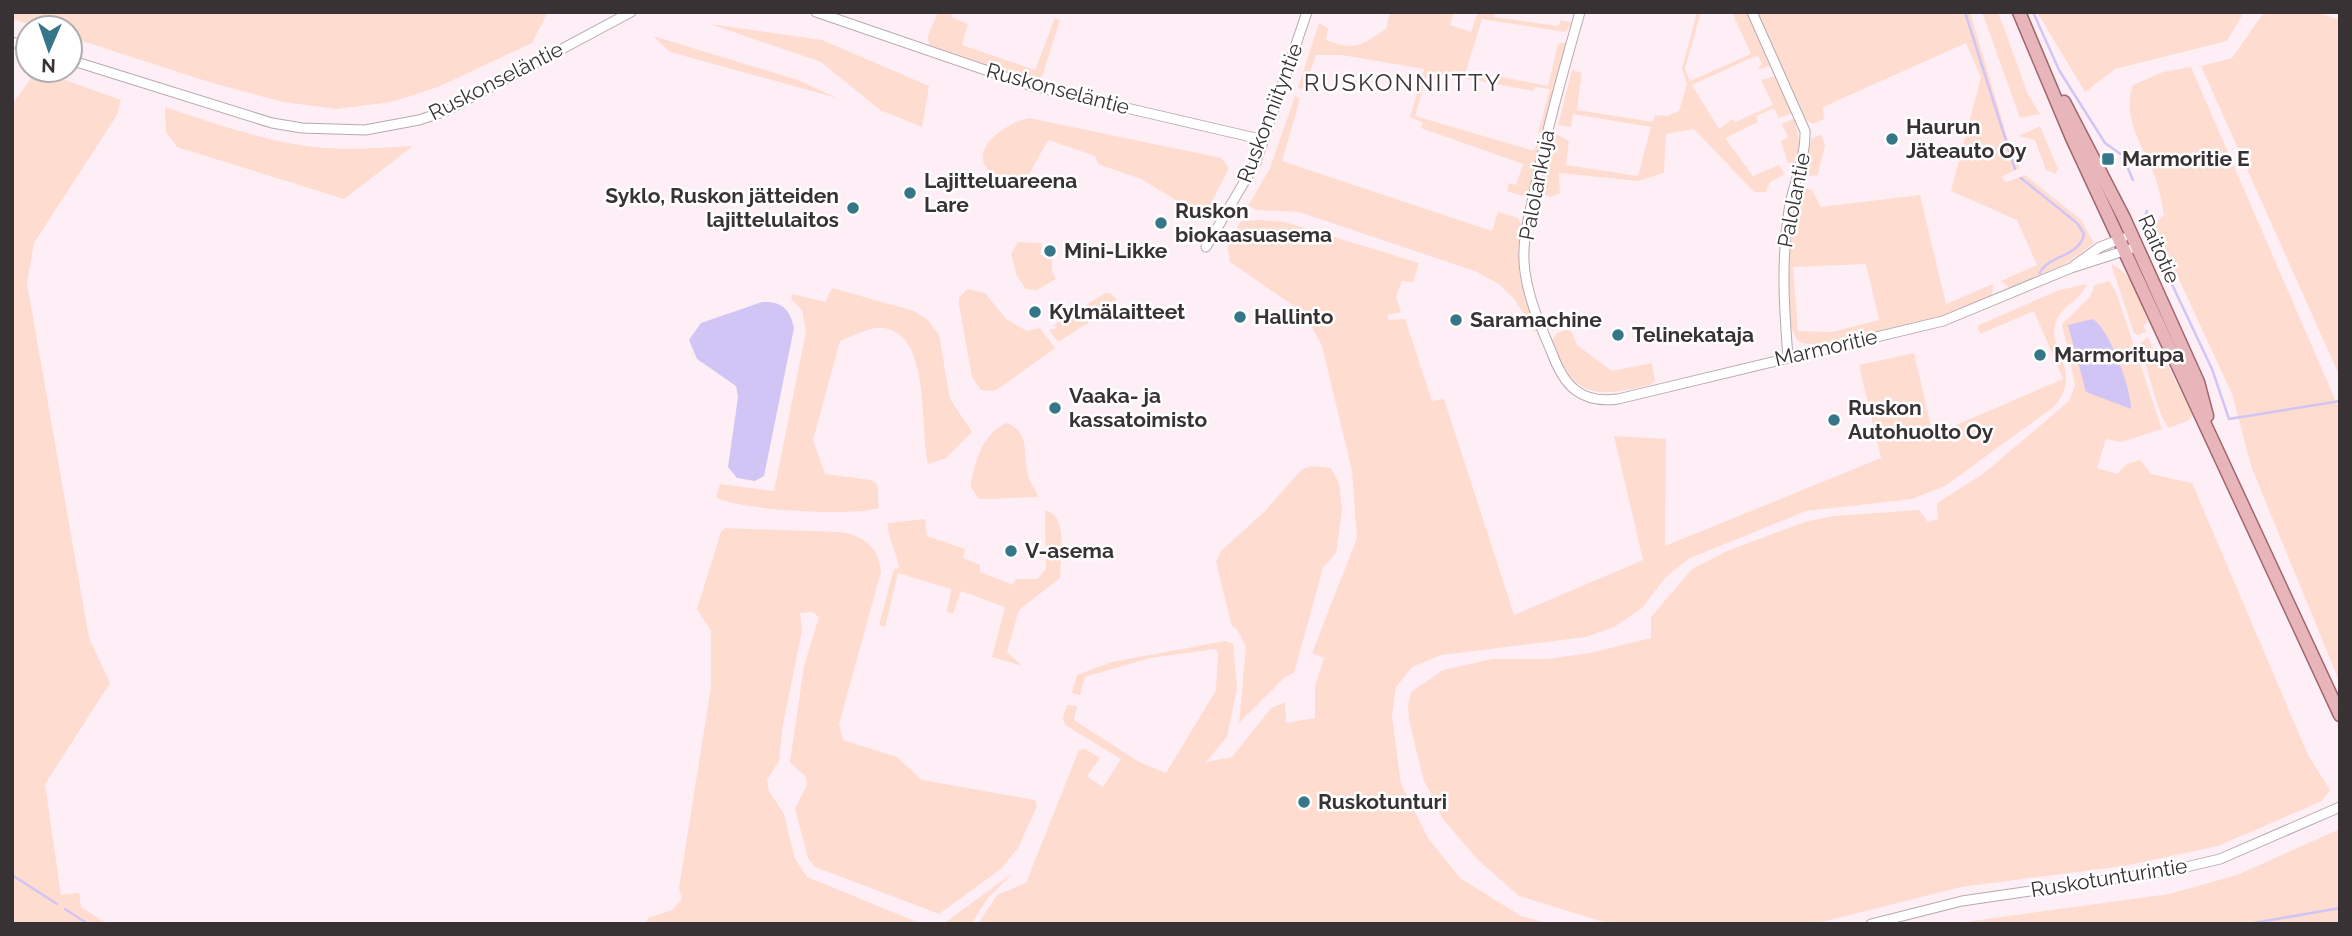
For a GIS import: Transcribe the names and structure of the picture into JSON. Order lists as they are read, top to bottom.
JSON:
{
  "streets": {
    "main road": ["Raitotie"],
    "street": [
      "Ruskonseläntie",
      "Ruskonniityntie",
      "Palolankuja",
      "Palolantie",
      "Marmoritie",
      "Ruskotunturintie"
    ]
  },
  "crossings": [
    ["Ruskonseläntie", "Ruskonniityntie"],
    ["Palolankuja", "Marmoritie"],
    ["Palolantie", "Marmoritie"],
    ["Raitotie", "Marmoritie"]
  ],
  "districts": ["RUSKONNIITTY"],
  "places": {
    "other": [
      "Haurun Jäteauto Oy",
      "Lajitteluareena Lare",
      "Syklo, Ruskon jätteiden lajittelulaitos",
      "Ruskon biokaasuasema",
      "Mini-Likke",
      "Kylmälaitteet",
      "Hallinto",
      "Saramachine",
      "Telinekataja",
      "Marmoritupa",
      "Vaaka- ja kassatoimisto",
      "Ruskon Autohuolto Oy",
      "V-asema",
      "Ruskotunturi"
    ],
    "transit": ["Marmoritie E"]
  },
  "north": "bottom"
}
